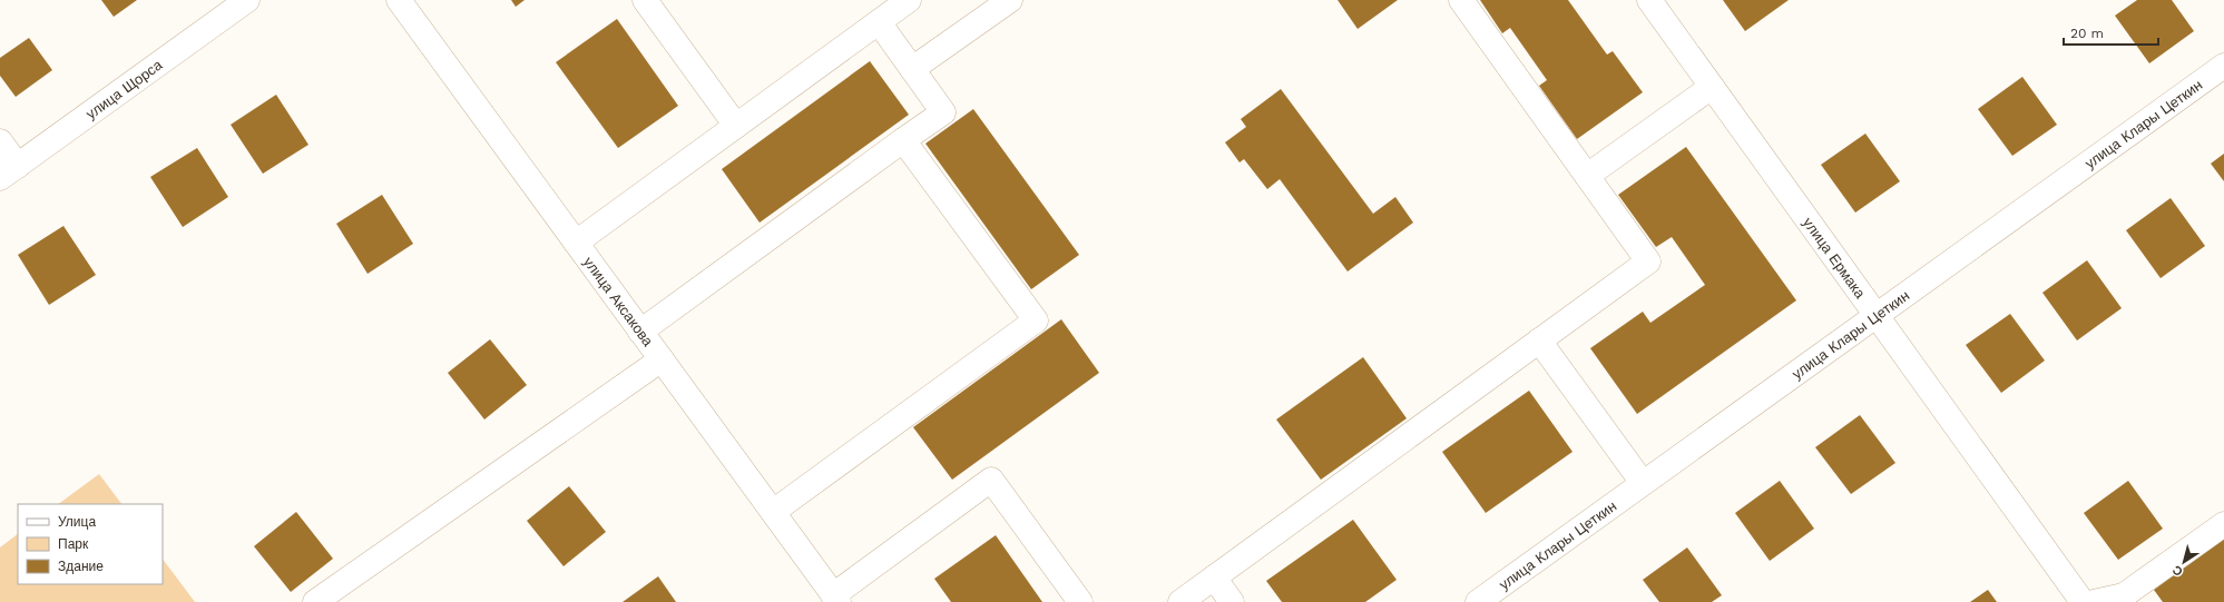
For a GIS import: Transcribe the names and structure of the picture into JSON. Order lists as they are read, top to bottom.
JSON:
{
  "streets": {
    "street": [
      "улица Щорса",
      "улица Клары Цеткин",
      "улица Ермака",
      "улица Аксакова"
    ]
  },
  "crossings": [
    ["улица Клары Цеткин", "улица Ермака"]
  ],
  "legend": ["Улица", "Парк", "Здание"],
  "scale_bar": "20 m",
  "north": "bottom left"
}
